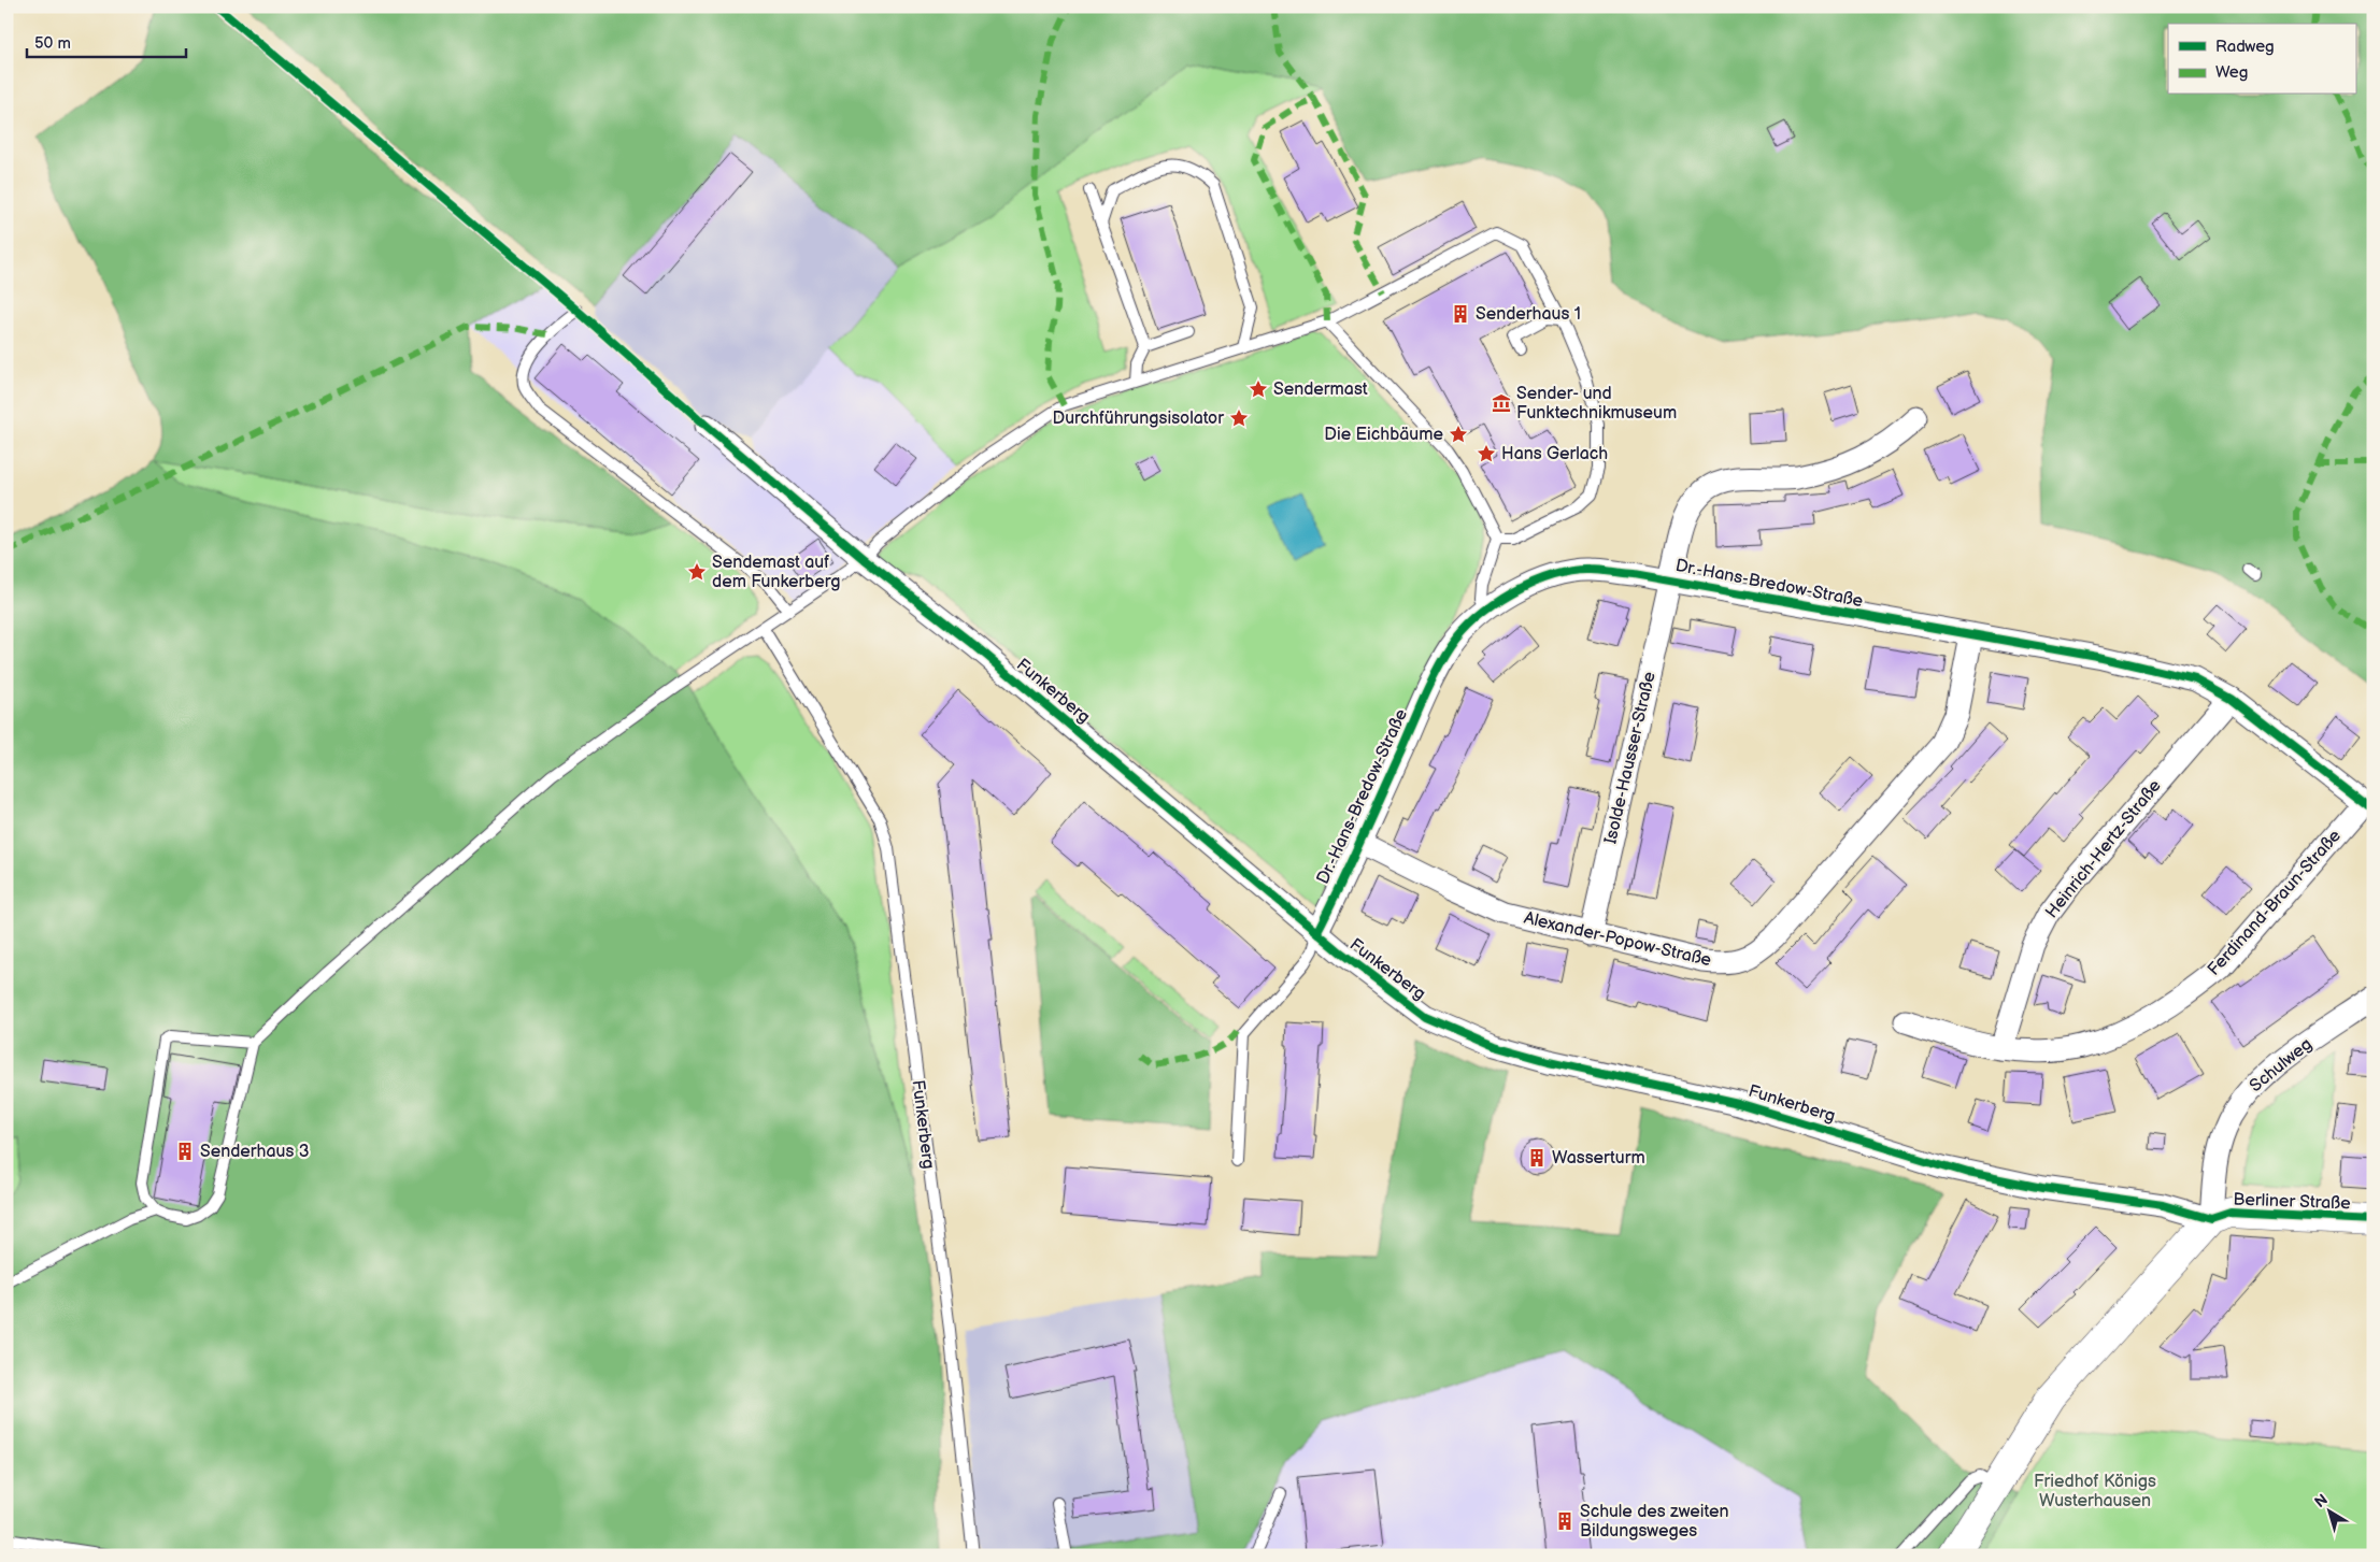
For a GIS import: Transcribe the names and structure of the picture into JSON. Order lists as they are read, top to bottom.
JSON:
{
  "streets": {
    "street": [
      "Dr.-Hans-Bredow-Straße",
      "Funkerberg",
      "Isolde-Hausser-Straße",
      "Heinrich-Hertz-Straße",
      "Ferdinand-Braun-Straße",
      "Alexander-Popow-Straße",
      "Schulweg",
      "Berliner Straße"
    ]
  },
  "crossings": [
    ["Dr.-Hans-Bredow-Straße", "Funkerberg"],
    ["Dr.-Hans-Bredow-Straße", "Isolde-Hausser-Straße"],
    ["Dr.-Hans-Bredow-Straße", "Heinrich-Hertz-Straße"],
    ["Dr.-Hans-Bredow-Straße", "Ferdinand-Braun-Straße"],
    ["Dr.-Hans-Bredow-Straße", "Alexander-Popow-Straße"],
    ["Funkerberg", "Schulweg"],
    ["Funkerberg", "Berliner Straße"],
    ["Isolde-Hausser-Straße", "Alexander-Popow-Straße"],
    ["Heinrich-Hertz-Straße", "Ferdinand-Braun-Straße"],
    ["Schulweg", "Berliner Straße"]
  ],
  "parks": ["Friedhof Königs Wusterhausen"],
  "places": {
    "building": [
      "Senderhaus 1",
      "Senderhaus 3",
      "Wasserturm",
      "Schule des zweiten Bildungsweges"
    ],
    "place": [
      "Sendermast",
      "Durchführungsisolator",
      "Die Eichbäume",
      "Hans Gerlach",
      "Sendemast auf dem Funkerberg"
    ],
    "museum": ["Sender- und Funktechnikmuseum"]
  },
  "legend": ["Radweg", "Weg"],
  "scale_bar": "50 m",
  "north": "top left"
}
